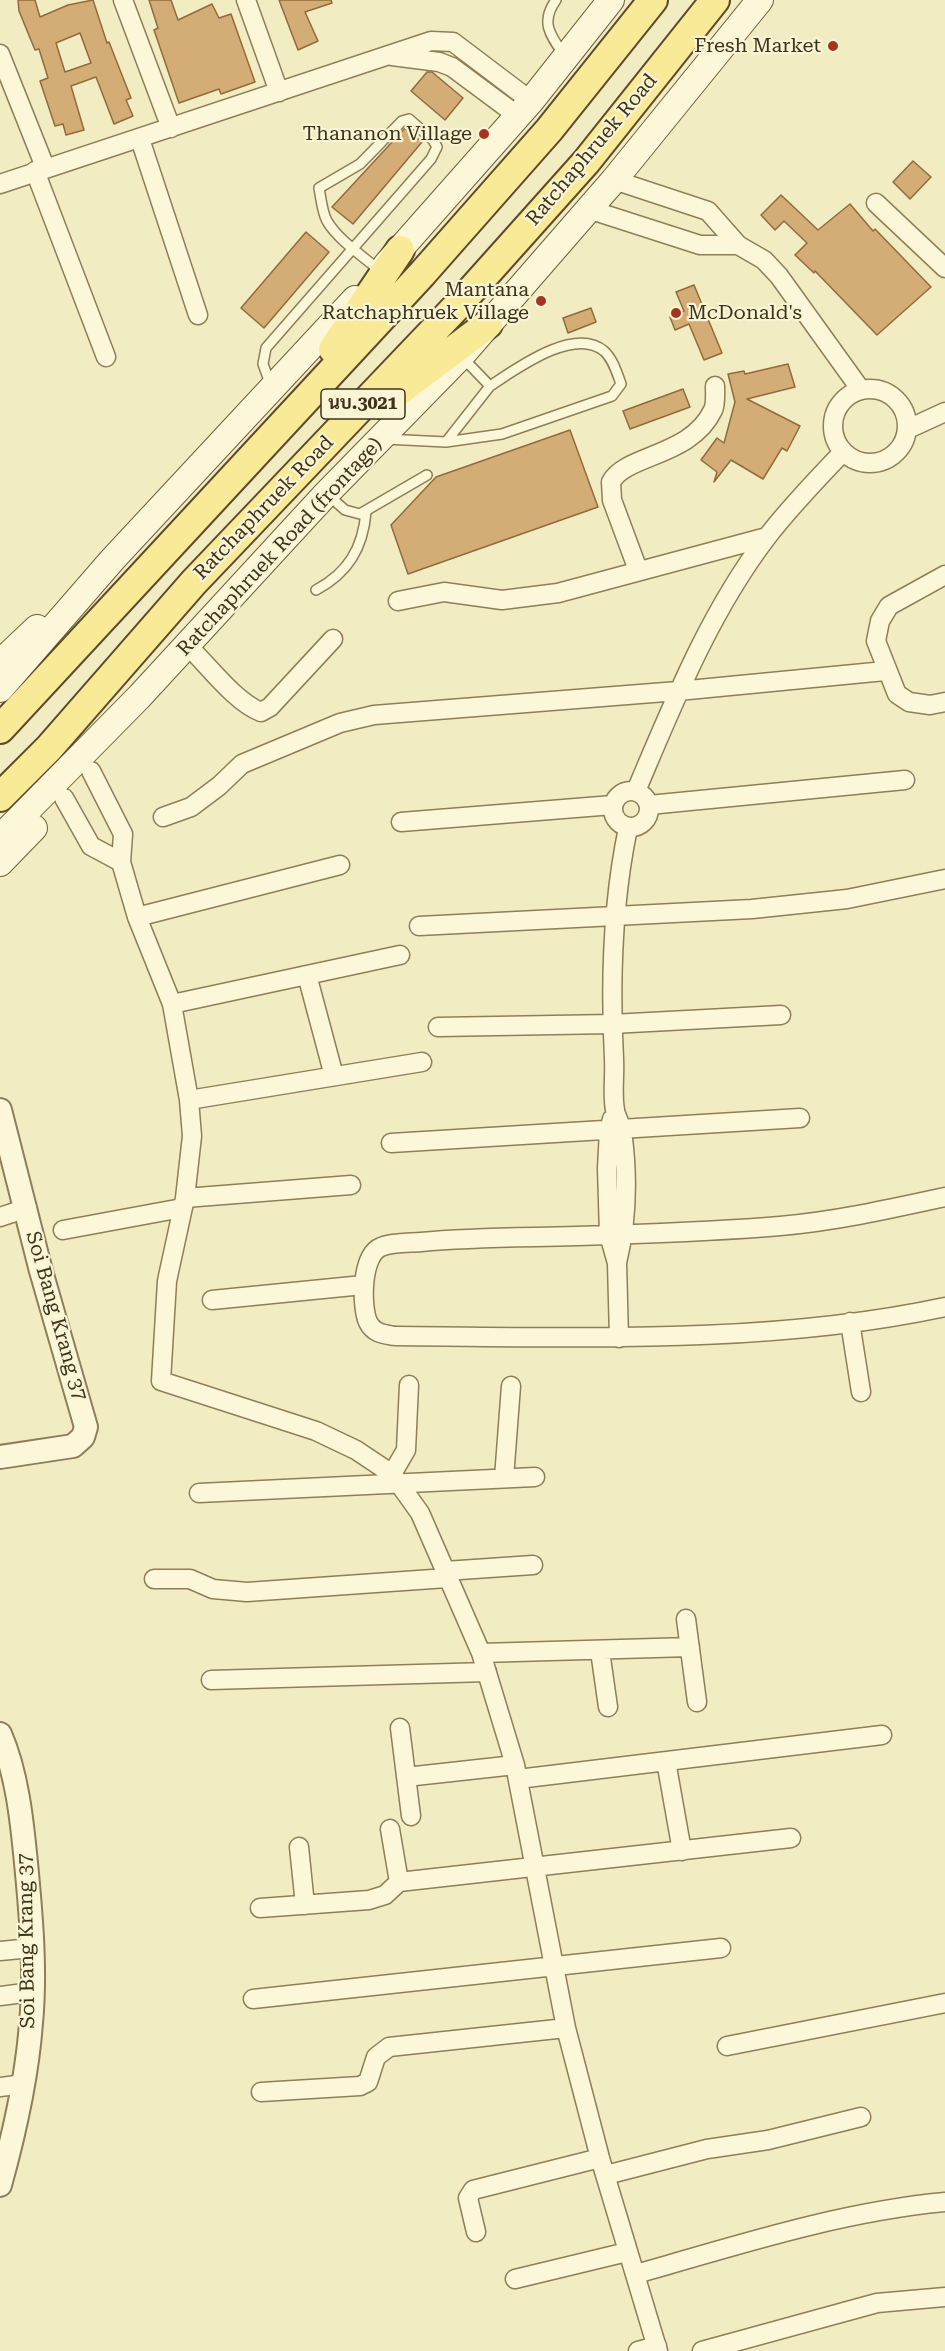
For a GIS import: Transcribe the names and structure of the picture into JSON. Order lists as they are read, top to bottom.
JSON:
{
  "streets": {
    "main road": ["Ratchaphruek Road", "นบ.3021", "Ratchaphruek Road (frontage)"],
    "street": ["Soi Bang Krang 37"]
  },
  "places": [
    "Fresh Market",
    "Thananon Village",
    "Mantana Ratchaphruek Village",
    "McDonald's"
  ]
}
